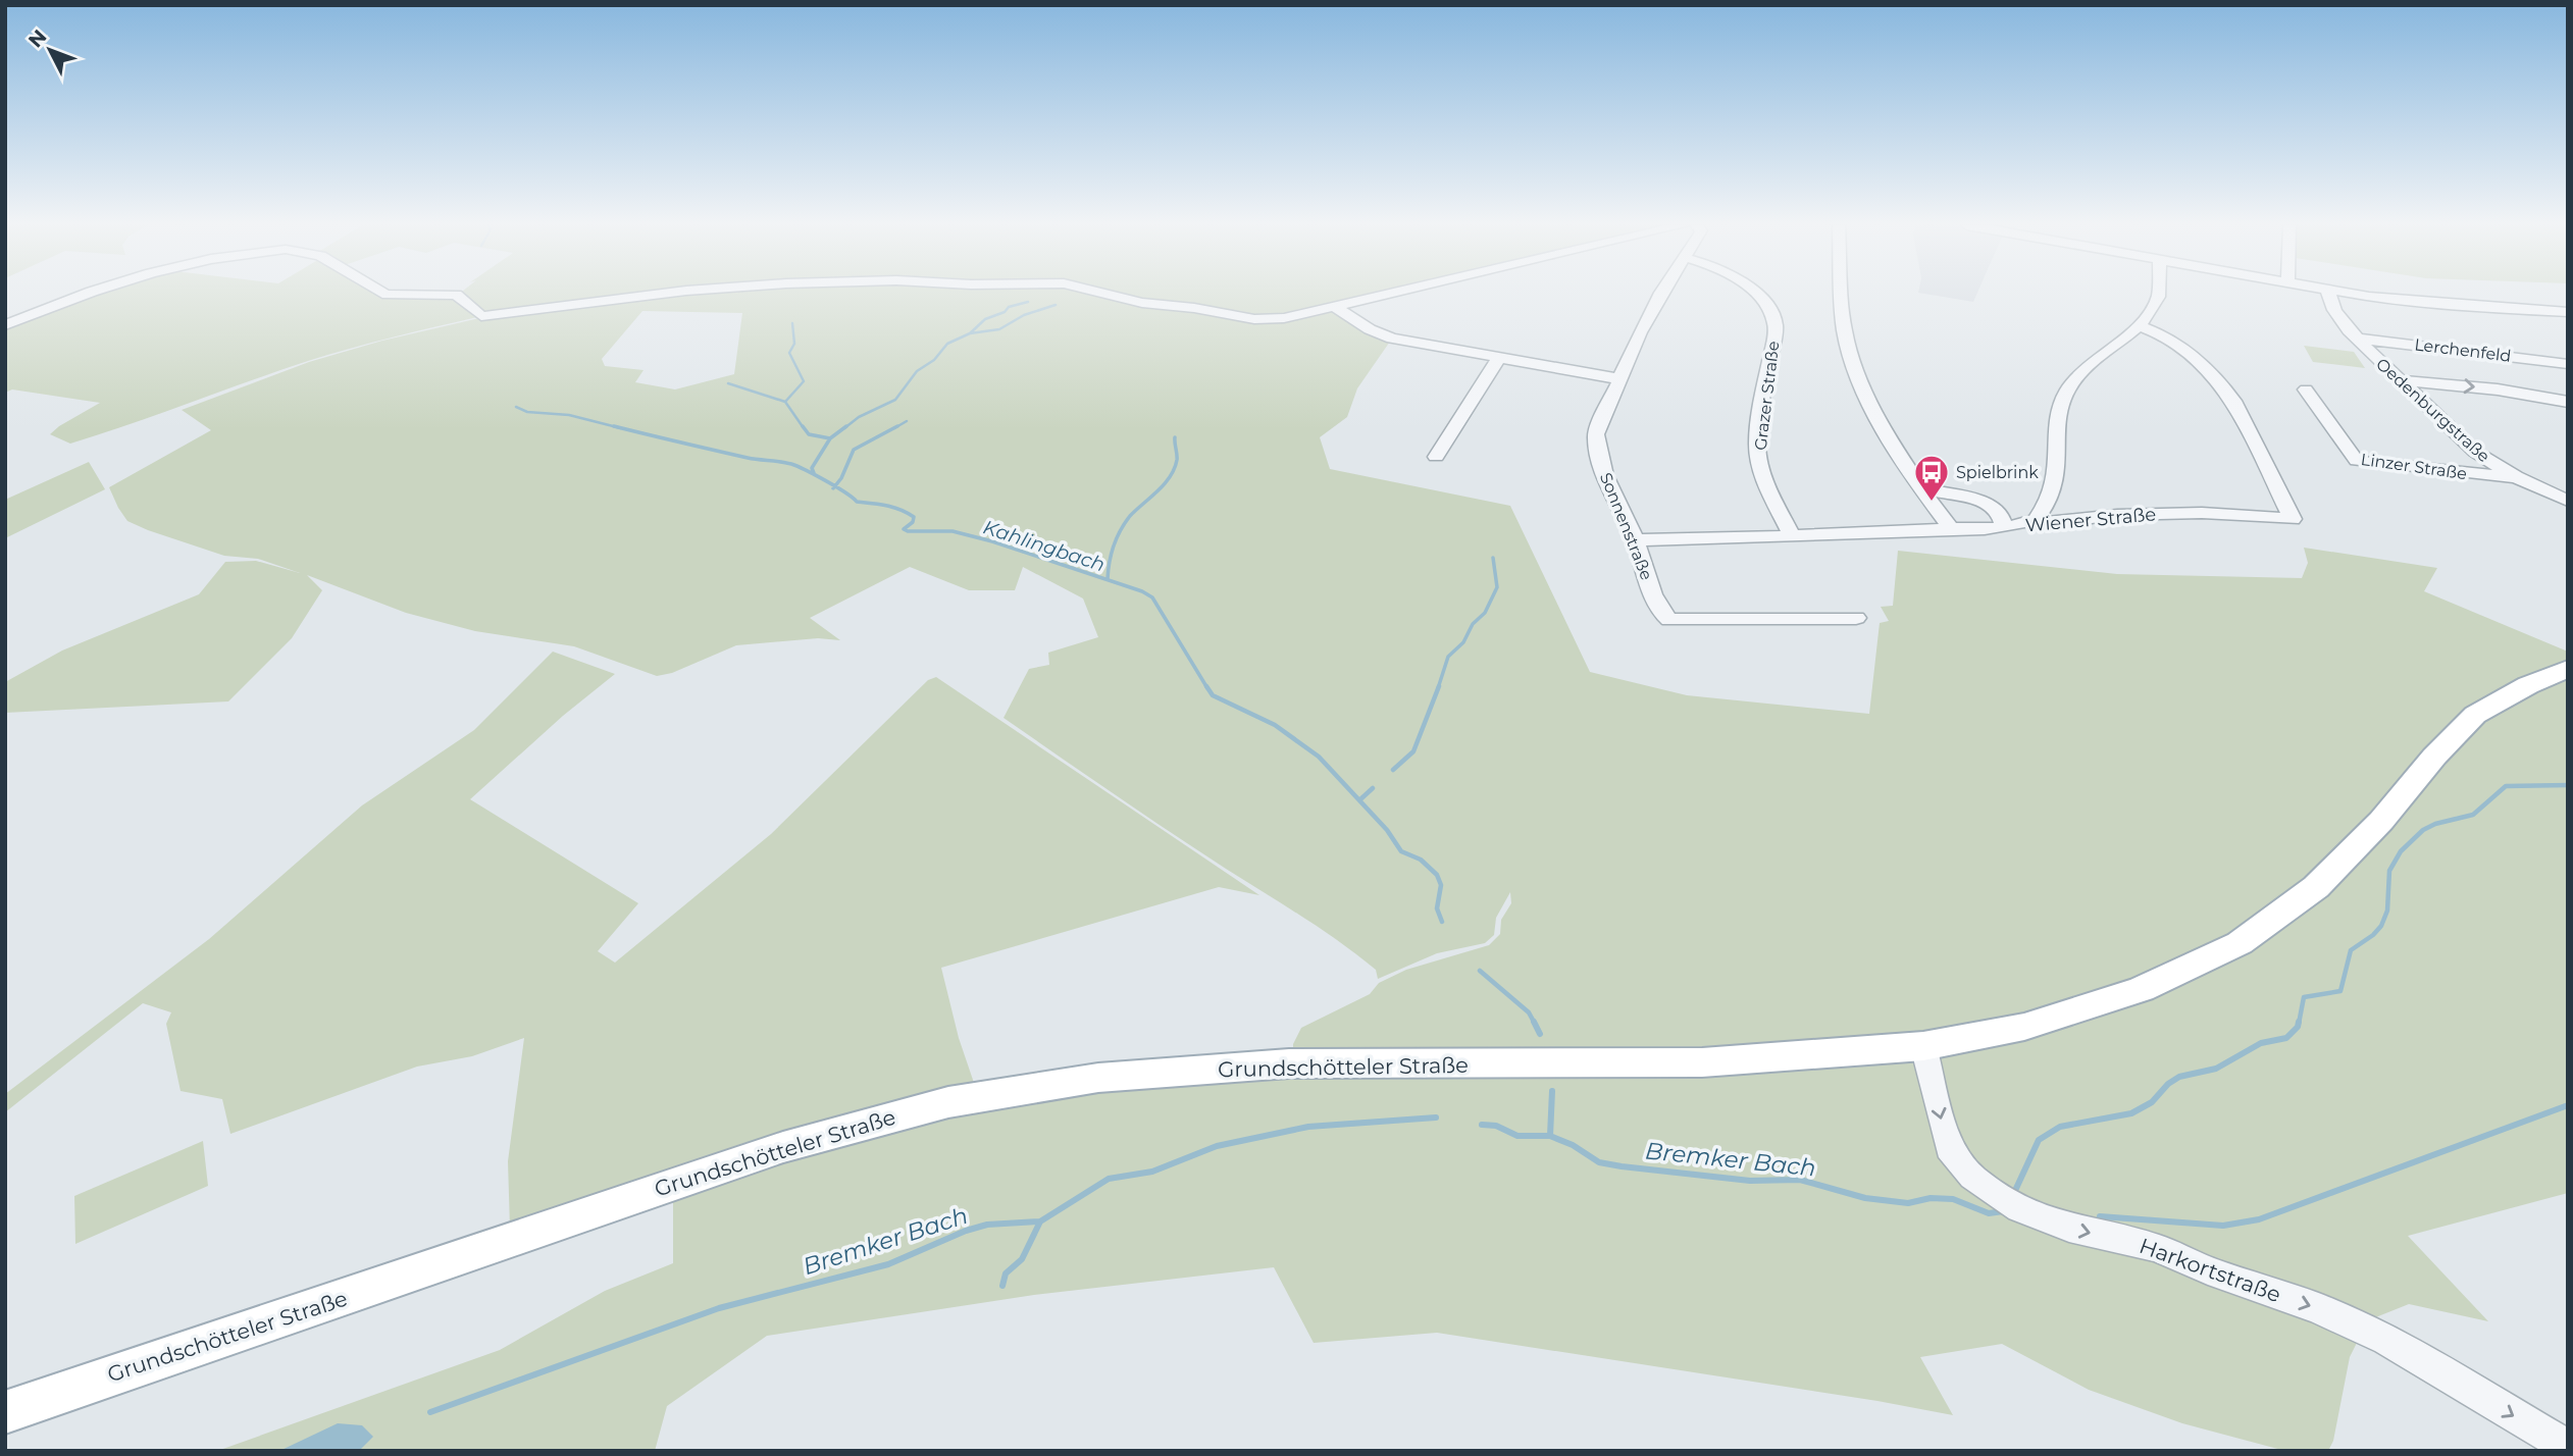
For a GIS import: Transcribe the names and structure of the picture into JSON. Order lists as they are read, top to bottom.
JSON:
{
  "streets": {
    "main road": ["Grundschötteler Straße"],
    "street": [
      "Lerchenfeld",
      "Grazer Straße",
      "Oedenburgstraße",
      "Linzer Straße",
      "Wiener Straße",
      "Sonnenstraße",
      "Harkortstraße"
    ]
  },
  "crossings": [
    ["Lerchenfeld", "Oedenburgstraße"],
    ["Grazer Straße", "Wiener Straße"],
    ["Oedenburgstraße", "Linzer Straße"],
    ["Wiener Straße", "Sonnenstraße"],
    ["Grundschötteler Straße", "Harkortstraße"]
  ],
  "one_way": ["Harkortstraße"],
  "water": ["Kahlingbach", "Bremker Bach"],
  "places": {
    "bus stop": ["Spielbrink"]
  },
  "north": "top left"
}
